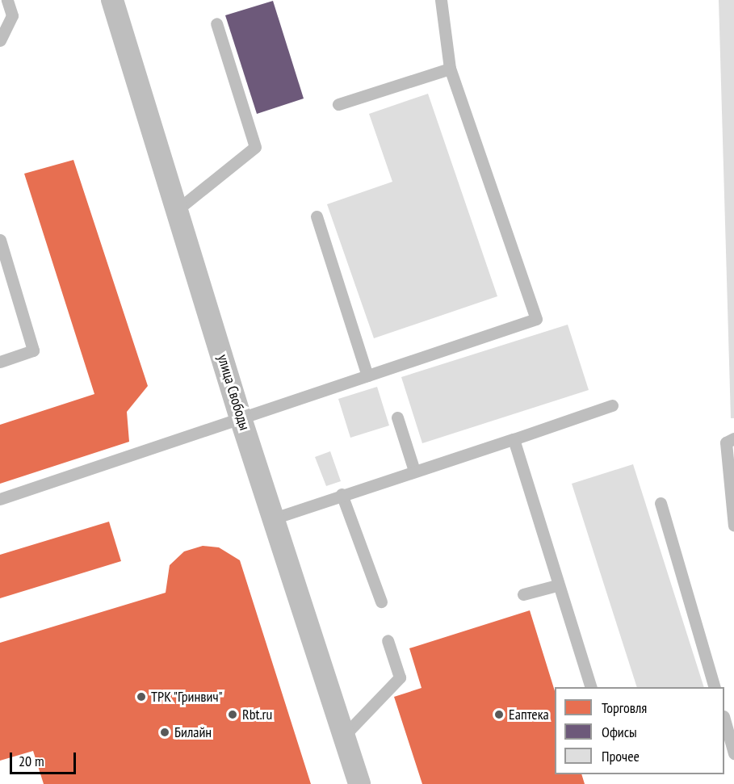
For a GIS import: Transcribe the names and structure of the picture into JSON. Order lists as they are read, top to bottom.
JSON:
{
  "streets": {
    "street": ["улица Свободы"]
  },
  "places": [
    "ТРК \"Гринвич\"",
    "Rbt.ru",
    "Еаптека",
    "Билайн"
  ],
  "legend": ["Торговля", "Офисы", "Прочее"],
  "scale_bar": "20 m"
}
